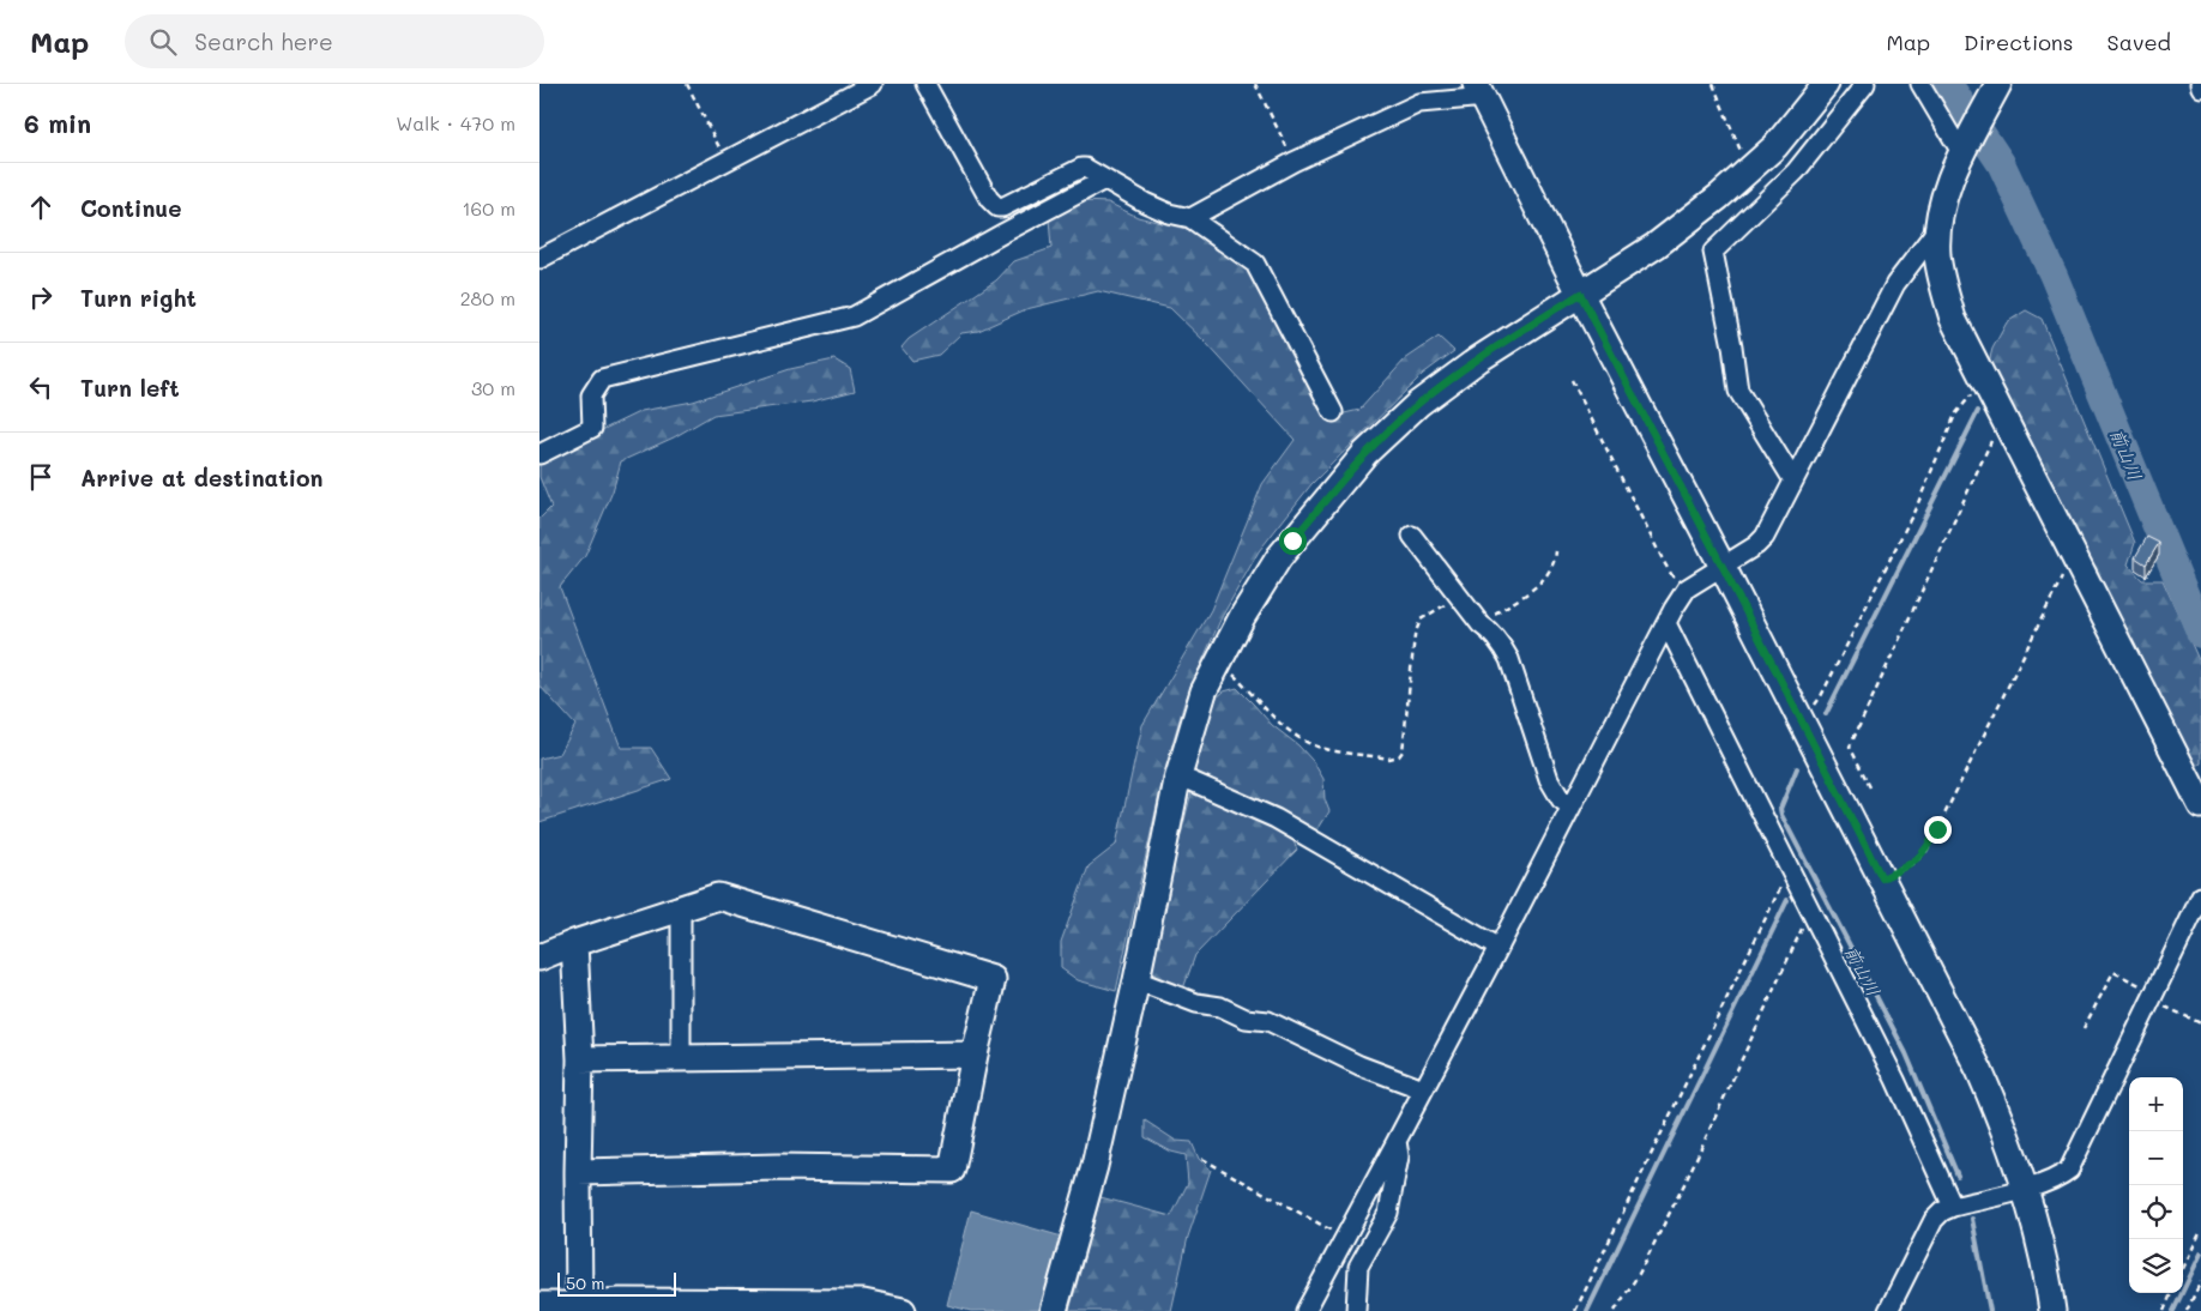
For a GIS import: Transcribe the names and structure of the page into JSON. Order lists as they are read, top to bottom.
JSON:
{
  "water": ["前山川"],
  "scale_bar": "50 m",
  "page": {
    "header": "Map",
    "search": "Search here",
    "nav": ["Map", "Directions", "Saved"],
    "heading": ["6 min", "Walk · 470 m"],
    "list": [
      ["Continue", "160 m"],
      ["Turn right", "280 m"],
      ["Turn left", "30 m"],
      "Arrive at destination"
    ],
    "map_buttons": ["+", "−"],
    "scale": "50 m"
  }
}
